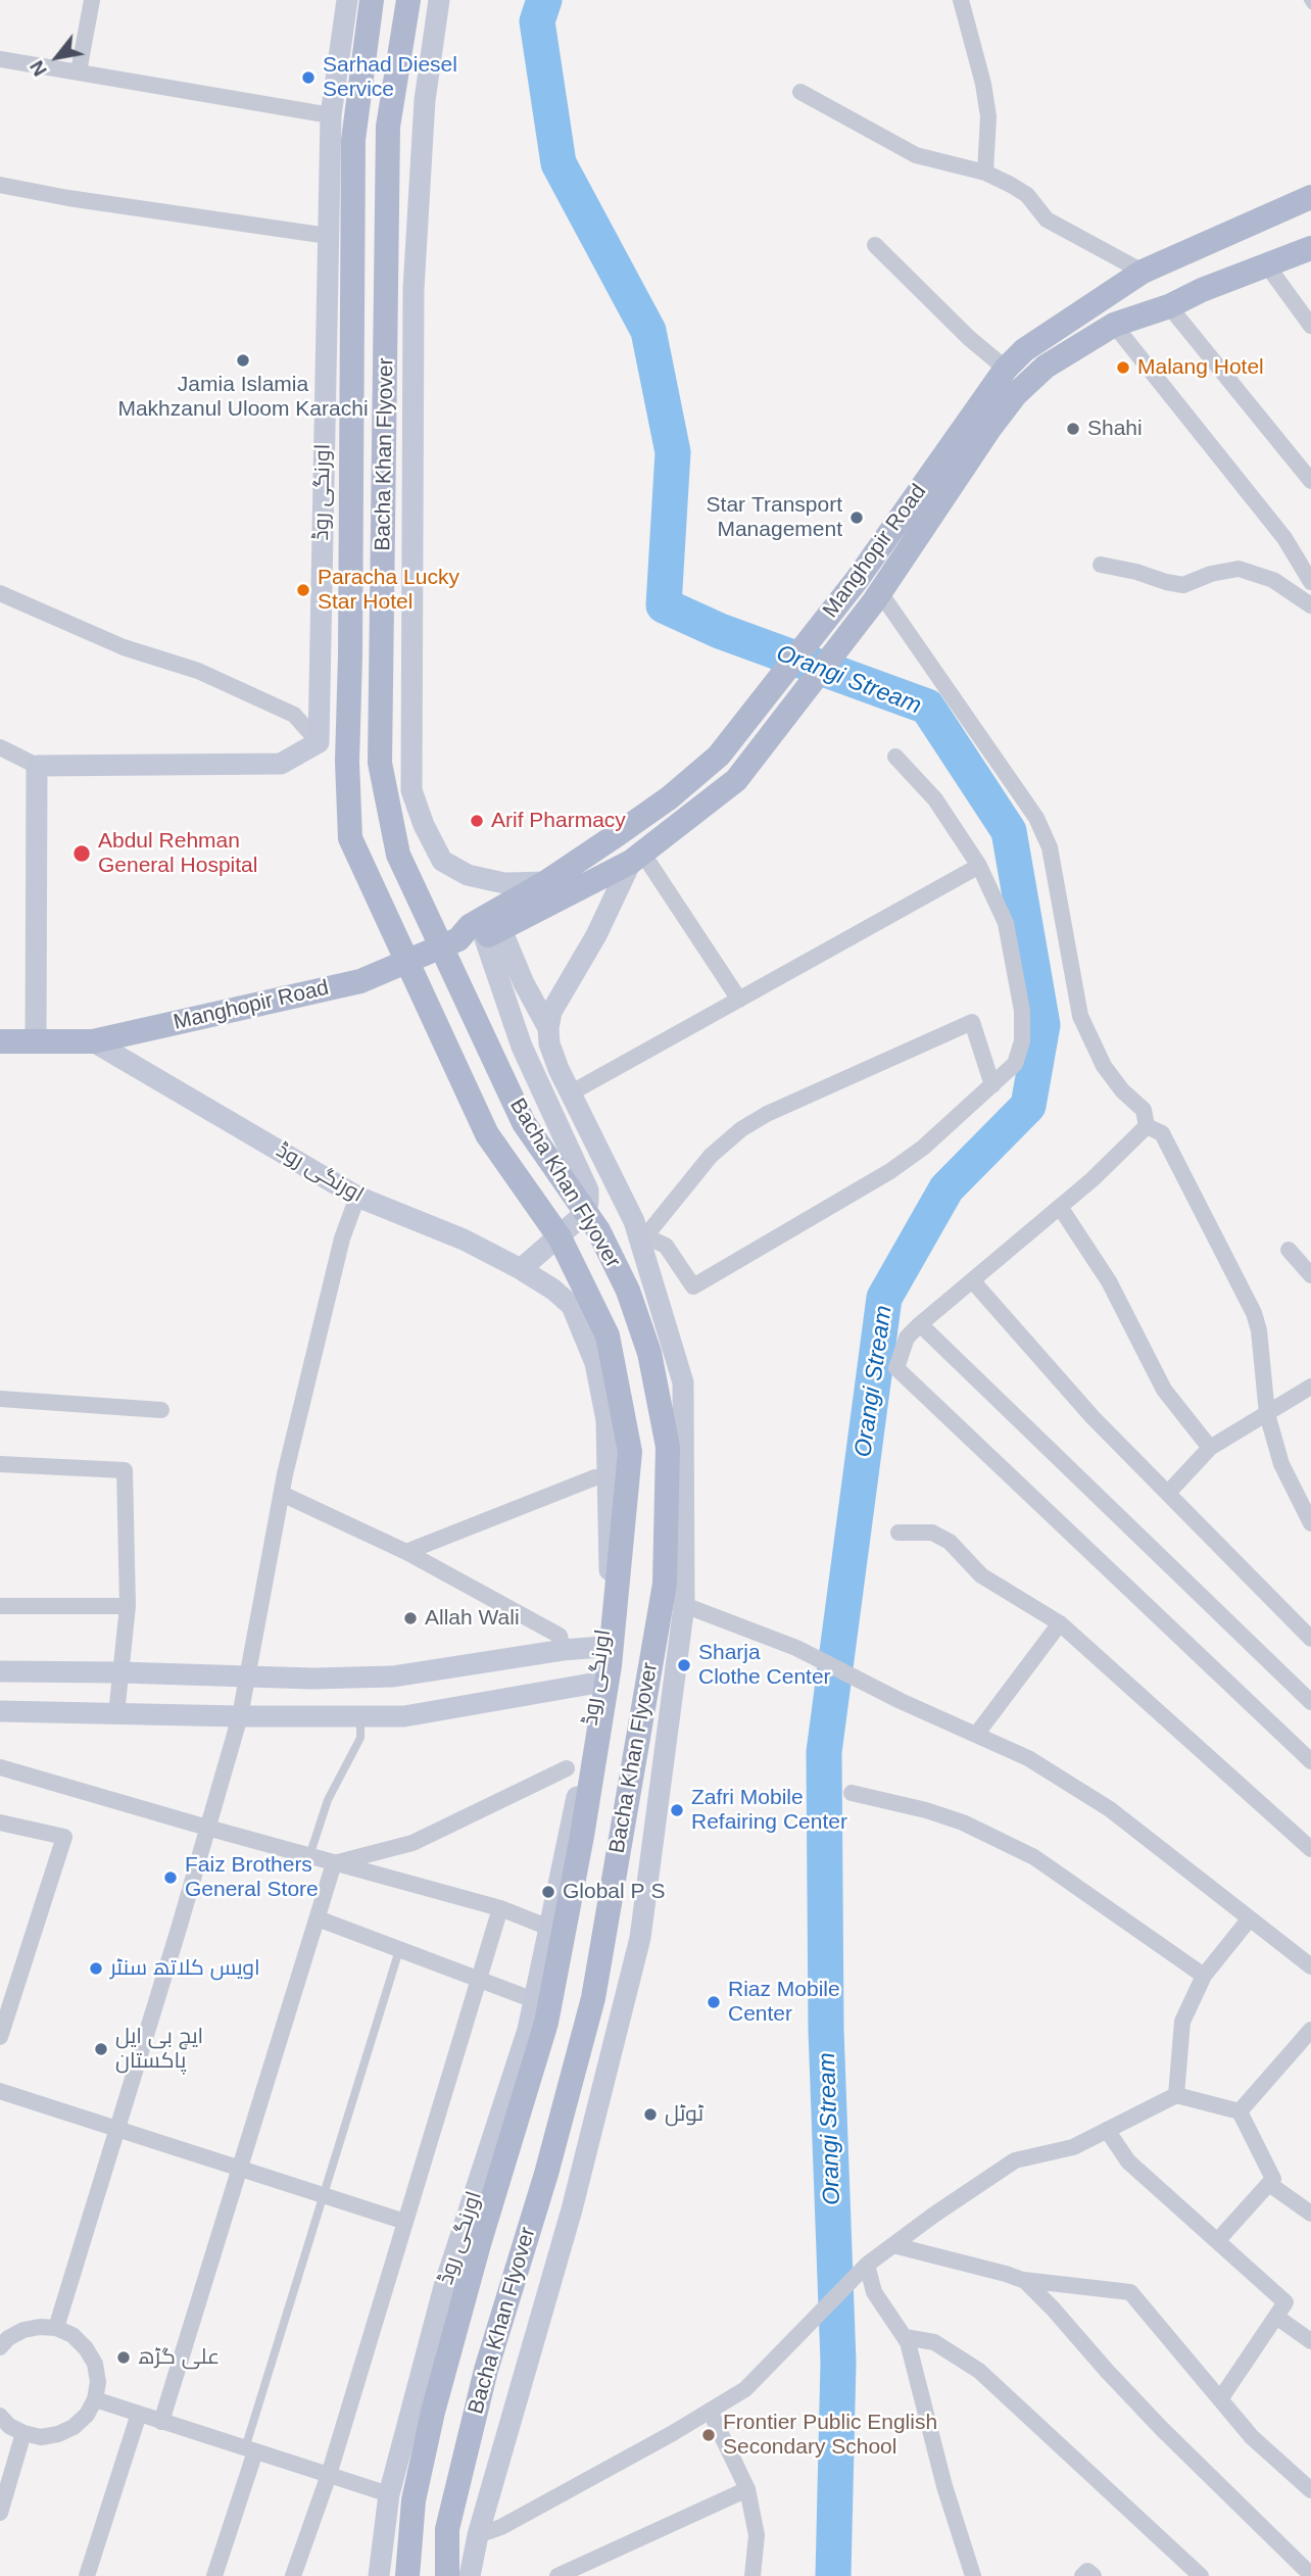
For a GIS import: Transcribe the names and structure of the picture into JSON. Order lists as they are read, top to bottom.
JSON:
{
  "streets": {
    "main road": ["Bacha Khan Flyover", "Manghopir Road"],
    "street": ["اورنگی روڈ"]
  },
  "crossings": [
    ["اورنگی روڈ", "Manghopir Road"]
  ],
  "water": ["Orangi Stream"],
  "places": [
    "Sarhad Diesel Service",
    "Jamia Islamia Makhzanul Uloom Karachi",
    "Malang Hotel",
    "Shahi",
    "Star Transport Management",
    "Paracha Lucky Star Hotel",
    "Arif Pharmacy",
    "Abdul Rehman General Hospital",
    "Allah Wali",
    "Sharja Clothe Center",
    "Zafri Mobile Refairing Center",
    "Faiz Brothers General Store",
    "Global P S",
    "اویس کلاتھ سنٹر",
    "Riaz Mobile Center",
    "ایچ بی ایل پاکستان",
    "ٹوٹل",
    "علی گڑھ",
    "Frontier Public English Secondary School"
  ],
  "north": "bottom left"
}
